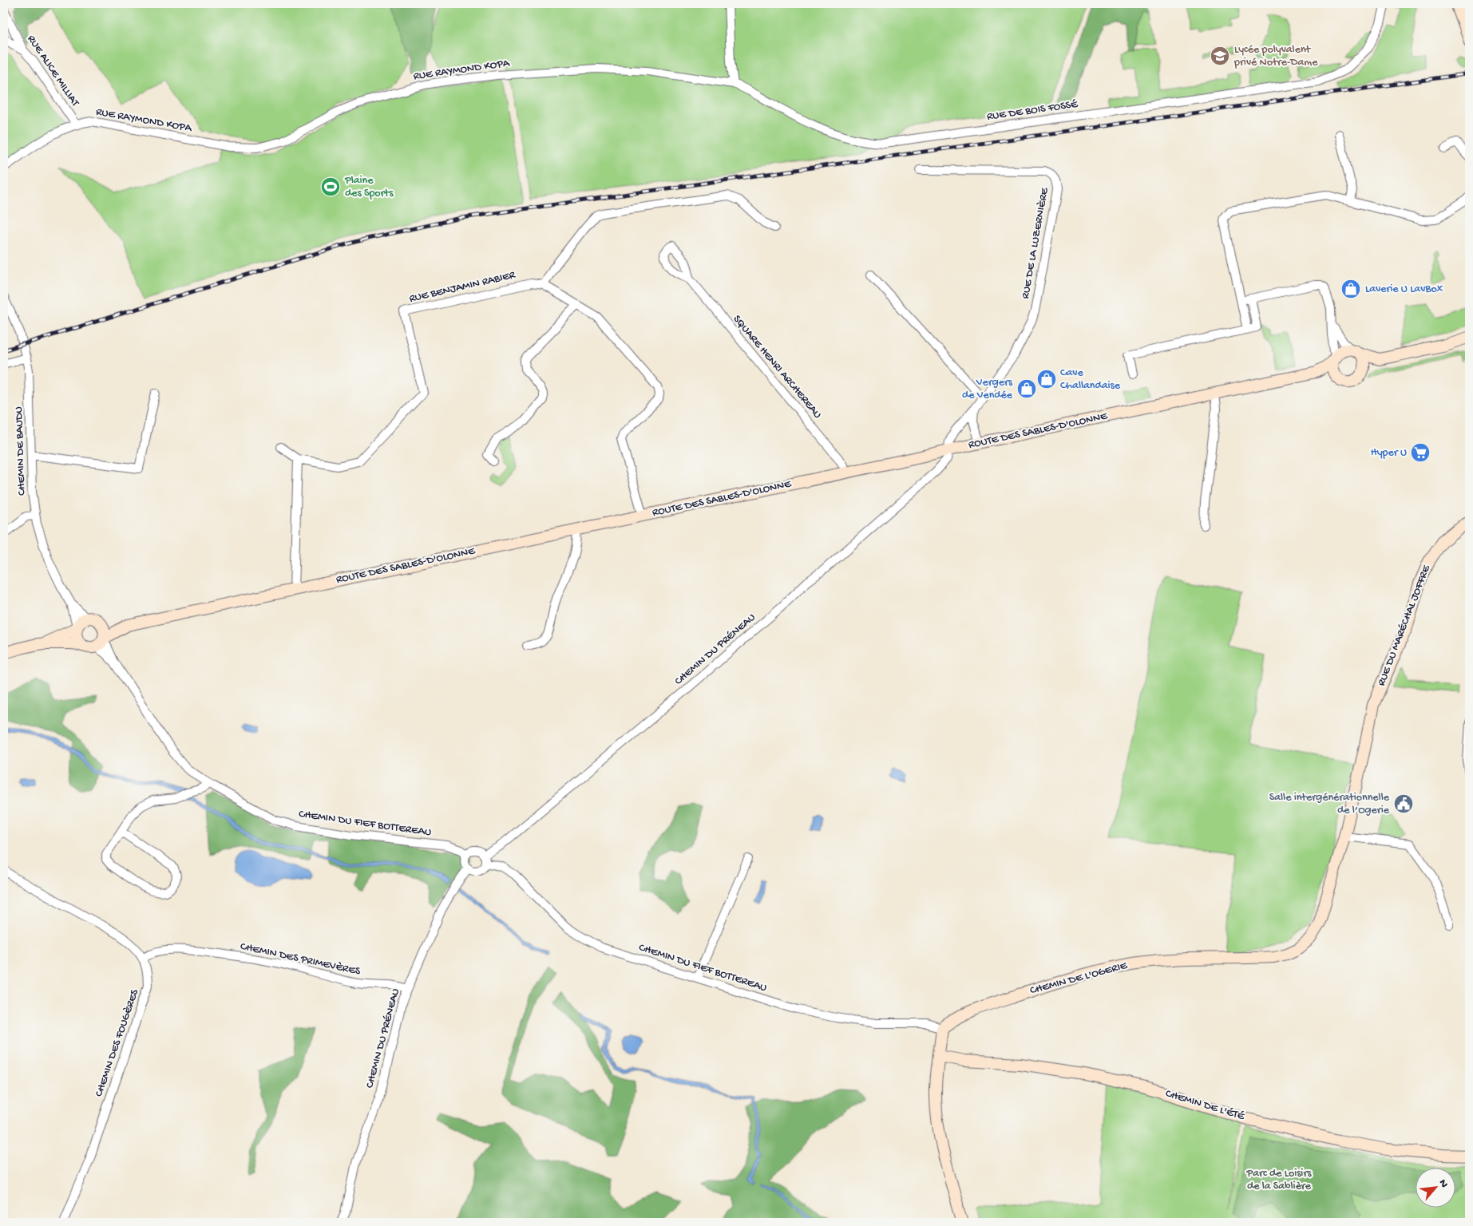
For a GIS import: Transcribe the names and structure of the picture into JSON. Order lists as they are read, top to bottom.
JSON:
{
  "streets": {
    "main road": [
      "ROUTE DES SABLES-D'OLONNE",
      "RUE DU MARÉCHAL JOFFRE",
      "CHEMIN DE L'OGERIE",
      "CHEMIN DE L'ÉTÉ"
    ],
    "street": [
      "RUE RAYMOND KOPA",
      "RUE ALICE MILLIAT",
      "RUE DE BOIS FOSSÉ",
      "RUE DE LA LUZERNIÈRE",
      "RUE BENJAMIN RABIER",
      "SQUARE HENRI ARCHEREAU",
      "CHEMIN DE BAUDU",
      "CHEMIN DU PRÉNEAU",
      "CHEMIN DU FIEF BOTTEREAU",
      "CHEMIN DES PRIMEVÈRES",
      "CHEMIN DES FOUGÈRES"
    ]
  },
  "crossings": [
    ["RUE RAYMOND KOPA", "RUE ALICE MILLIAT"],
    ["RUE RAYMOND KOPA", "RUE DE BOIS FOSSÉ"],
    ["RUE DE LA LUZERNIÈRE", "ROUTE DES SABLES-D'OLONNE"],
    ["RUE DE LA LUZERNIÈRE", "CHEMIN DU PRÉNEAU"],
    ["SQUARE HENRI ARCHEREAU", "ROUTE DES SABLES-D'OLONNE"],
    ["ROUTE DES SABLES-D'OLONNE", "CHEMIN DE BAUDU"],
    ["ROUTE DES SABLES-D'OLONNE", "CHEMIN DU PRÉNEAU"],
    ["ROUTE DES SABLES-D'OLONNE", "CHEMIN DU FIEF BOTTEREAU"],
    ["CHEMIN DE BAUDU", "CHEMIN DU FIEF BOTTEREAU"],
    ["RUE DU MARÉCHAL JOFFRE", "CHEMIN DE L'OGERIE"],
    ["CHEMIN DU PRÉNEAU", "CHEMIN DU FIEF BOTTEREAU"],
    ["CHEMIN DU PRÉNEAU", "CHEMIN DES PRIMEVÈRES"],
    ["CHEMIN DU FIEF BOTTEREAU", "CHEMIN DE L'OGERIE"],
    ["CHEMIN DES PRIMEVÈRES", "CHEMIN DES FOUGÈRES"]
  ],
  "parks": ["Parc de Loisirs de la Sablière"],
  "places": {
    "school or university": ["Lycée polyvalent privé Notre-Dame"],
    "sports": ["Plaine des Sports"],
    "shop": ["Laverie U LavBox", "Cave Challandaise", "Vergers de Vendée"],
    "supermarket": ["Hyper U"],
    "public building": ["Salle intergénérationnelle de l’Ogerie"]
  },
  "north": "top right"
}
